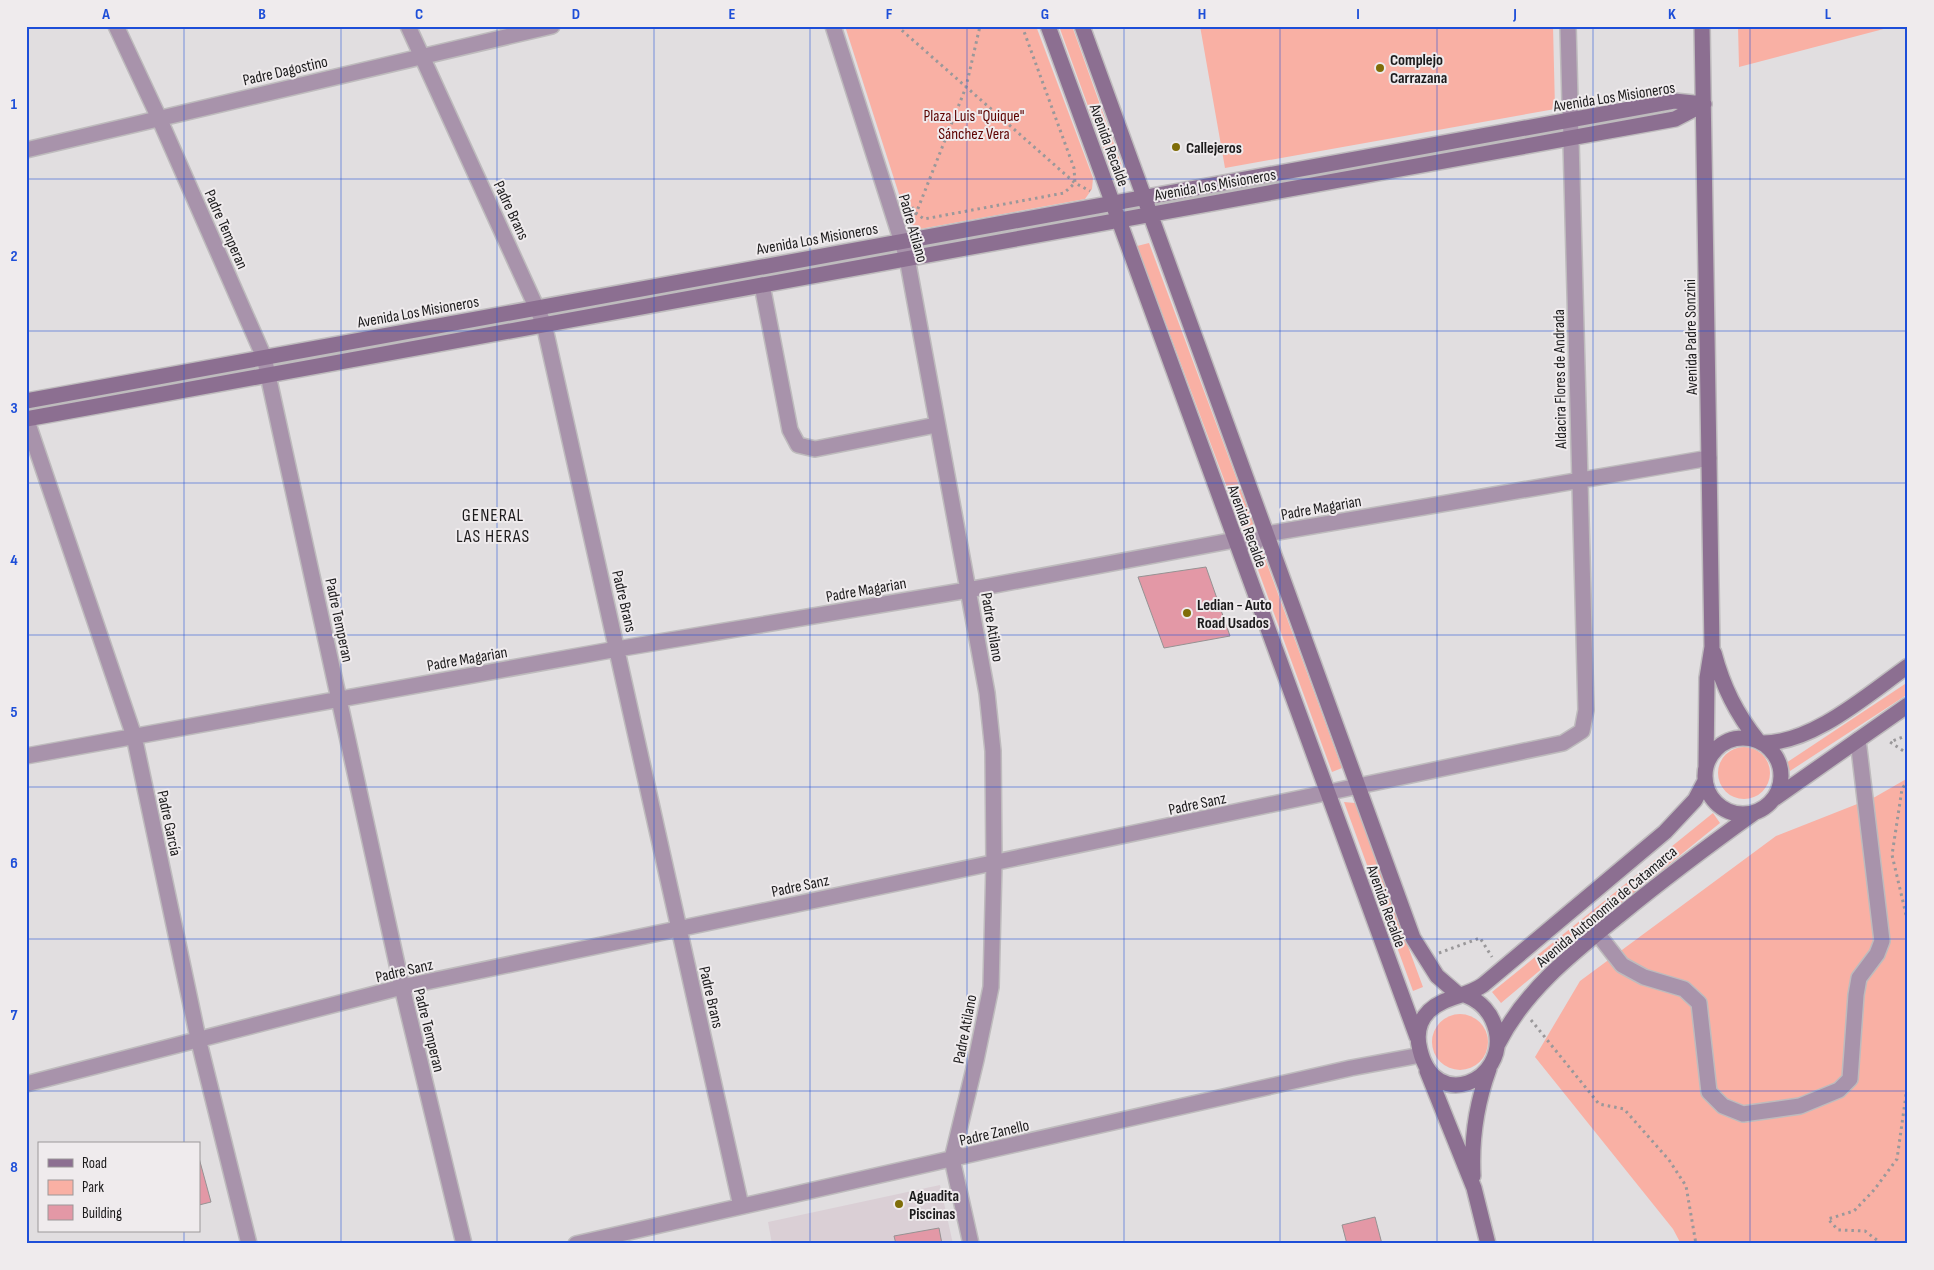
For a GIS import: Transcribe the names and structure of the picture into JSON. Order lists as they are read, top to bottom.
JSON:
{
  "streets": {
    "main road": [
      "Avenida Los Misioneros",
      "Avenida Recalde",
      "Avenida Padre Sonzini",
      "Avenida Autonomía de Catamarca"
    ],
    "street": [
      "Padre Dagostino",
      "Padre Brans",
      "Padre Atilano",
      "Padre Temperan",
      "Aldacira Flores de Andrada",
      "Padre Magarian",
      "Padre Sanz",
      "Padre García",
      "Padre Zanello"
    ]
  },
  "crossings": [
    ["Padre Dagostino", "Padre Brans"],
    ["Padre Dagostino", "Padre Temperan"],
    ["Avenida Los Misioneros", "Avenida Recalde"],
    ["Avenida Los Misioneros", "Padre Brans"],
    ["Avenida Los Misioneros", "Padre Atilano"],
    ["Avenida Los Misioneros", "Padre Temperan"],
    ["Avenida Los Misioneros", "Avenida Padre Sonzini"],
    ["Avenida Los Misioneros", "Aldacira Flores de Andrada"],
    ["Avenida Los Misioneros", "Padre García"],
    ["Avenida Recalde", "Padre Magarian"],
    ["Avenida Recalde", "Padre Sanz"],
    ["Avenida Recalde", "Avenida Autonomía de Catamarca"],
    ["Avenida Recalde", "Padre Zanello"],
    ["Padre Brans", "Padre Magarian"],
    ["Padre Brans", "Padre Sanz"],
    ["Padre Brans", "Padre Zanello"],
    ["Padre Atilano", "Padre Magarian"],
    ["Padre Atilano", "Padre Sanz"],
    ["Padre Atilano", "Padre Zanello"],
    ["Padre Temperan", "Padre Magarian"],
    ["Padre Temperan", "Padre Sanz"],
    ["Avenida Padre Sonzini", "Padre Magarian"],
    ["Avenida Padre Sonzini", "Avenida Autonomía de Catamarca"],
    ["Aldacira Flores de Andrada", "Padre Magarian"],
    ["Aldacira Flores de Andrada", "Padre Sanz"],
    ["Padre Magarian", "Padre García"],
    ["Padre Sanz", "Padre García"],
    ["Avenida Autonomía de Catamarca", "Padre Zanello"]
  ],
  "districts": ["GENERAL LAS HERAS"],
  "parks": ["Plaza Luis \"Quique\" Sánchez Vera"],
  "places": [
    "Complejo Carrazana",
    "Callejeros",
    "Ledian - Auto Road Usados",
    "Aguadita Piscinas"
  ],
  "legend": ["Road", "Park", "Building"],
  "grid": {
    "columns": [
      "A",
      "B",
      "C",
      "D",
      "E",
      "F",
      "G",
      "H",
      "I",
      "J",
      "K",
      "L"
    ],
    "rows": [
      "1",
      "2",
      "3",
      "4",
      "5",
      "6",
      "7",
      "8"
    ]
  }
}
